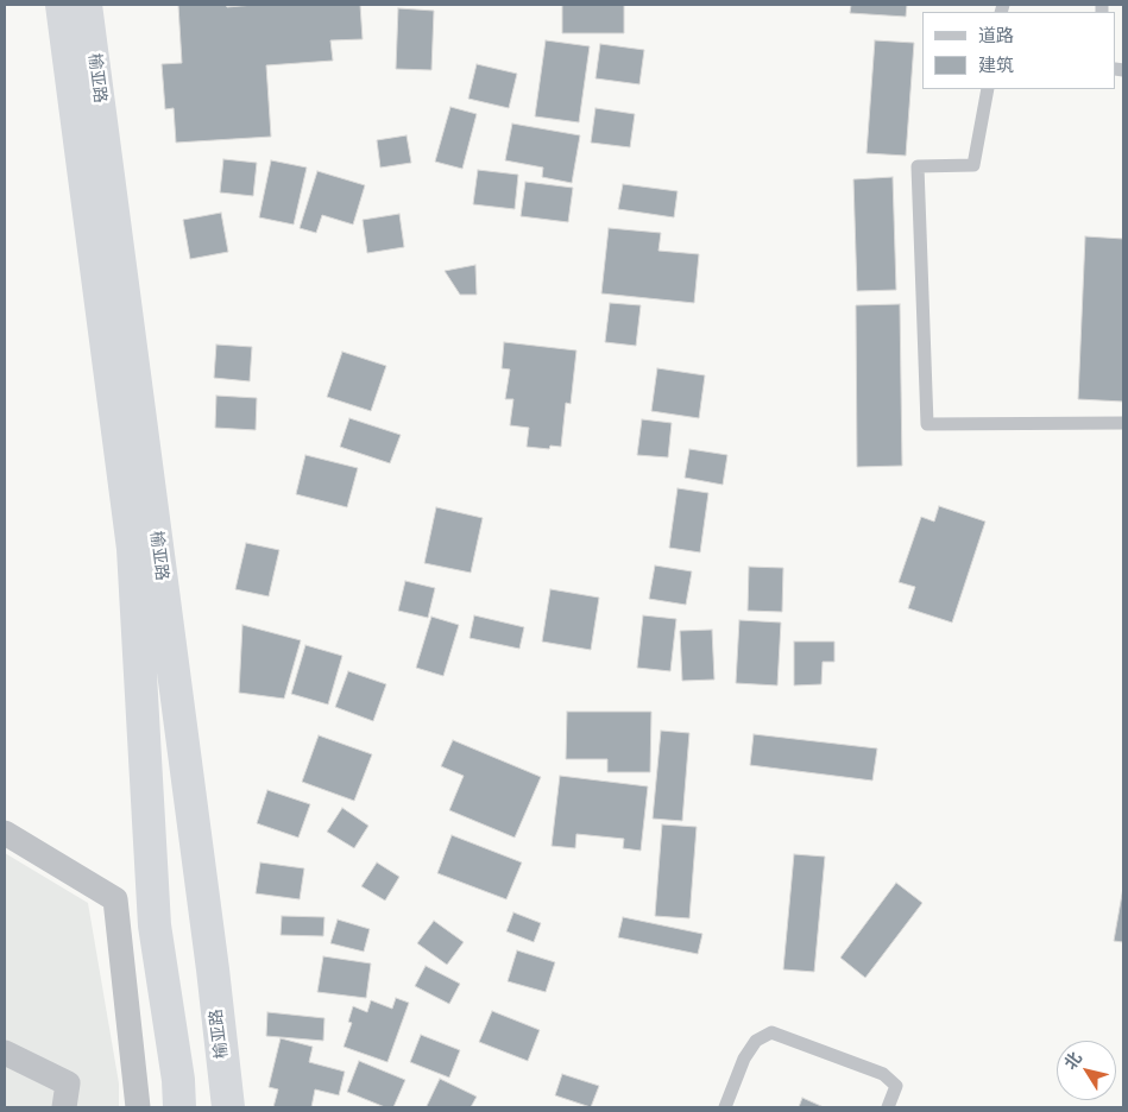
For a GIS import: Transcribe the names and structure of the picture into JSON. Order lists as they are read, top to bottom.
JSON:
{
  "streets": {
    "highway": ["榆亚路"]
  },
  "legend": ["道路", "建筑"],
  "north": "top left"
}
